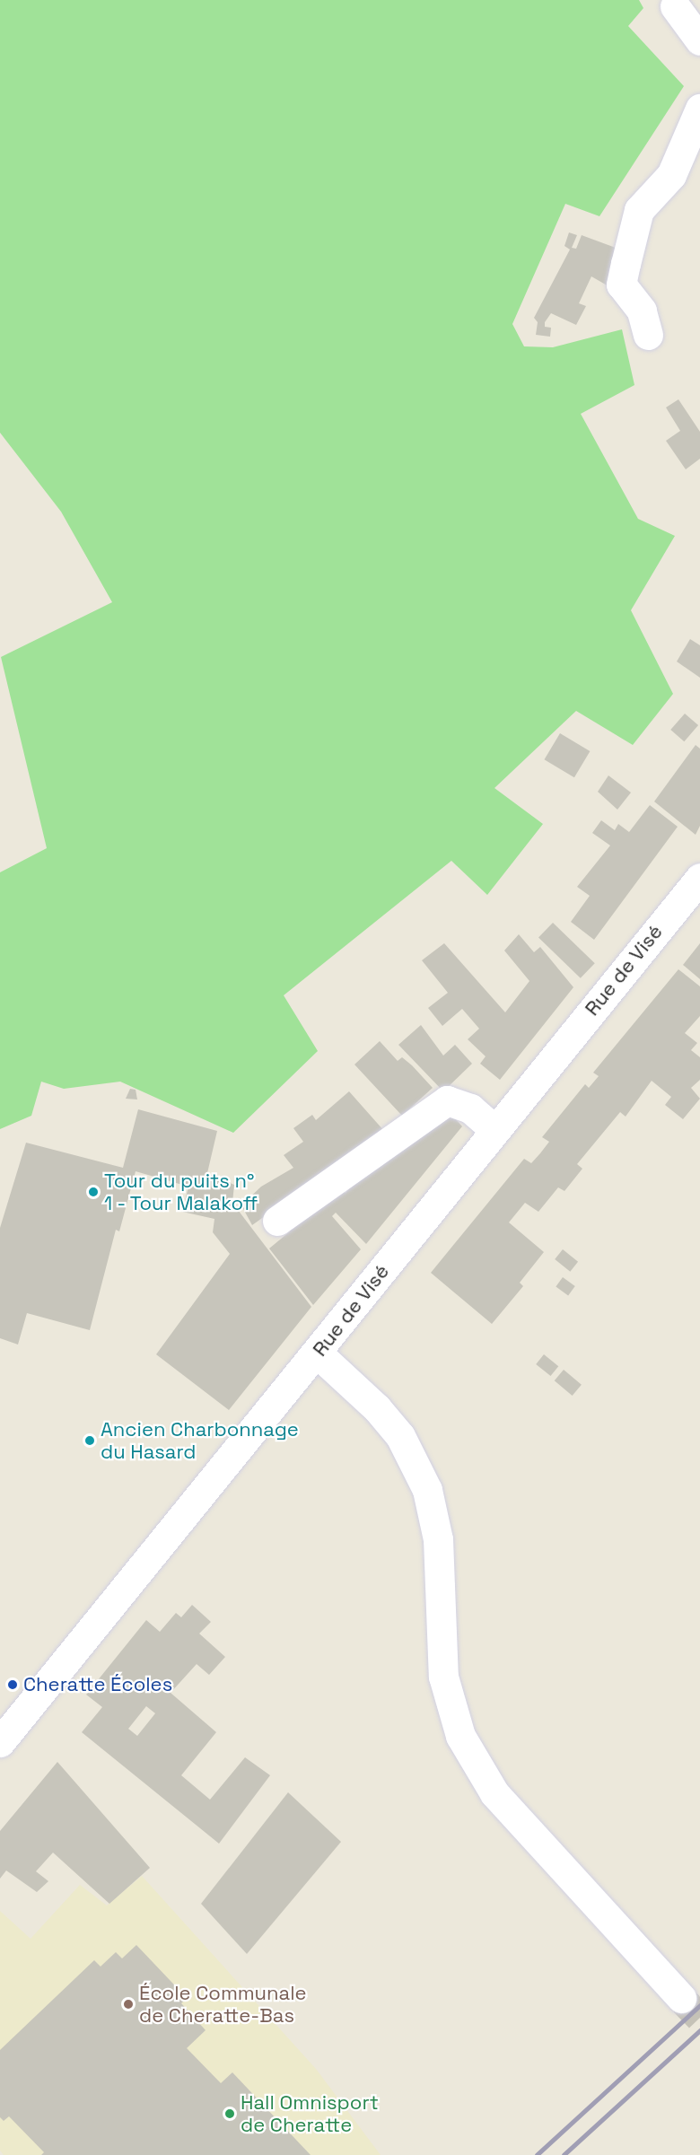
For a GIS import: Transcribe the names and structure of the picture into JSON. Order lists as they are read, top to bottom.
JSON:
{
  "streets": {
    "street": ["Rue de Visé"]
  },
  "places": [
    "Tour du puits n° 1 - Tour Malakoff",
    "Ancien Charbonnage du Hasard",
    "Cheratte Écoles",
    "École Communale de Cheratte-Bas",
    "Hall Omnisport de Cheratte"
  ]
}
